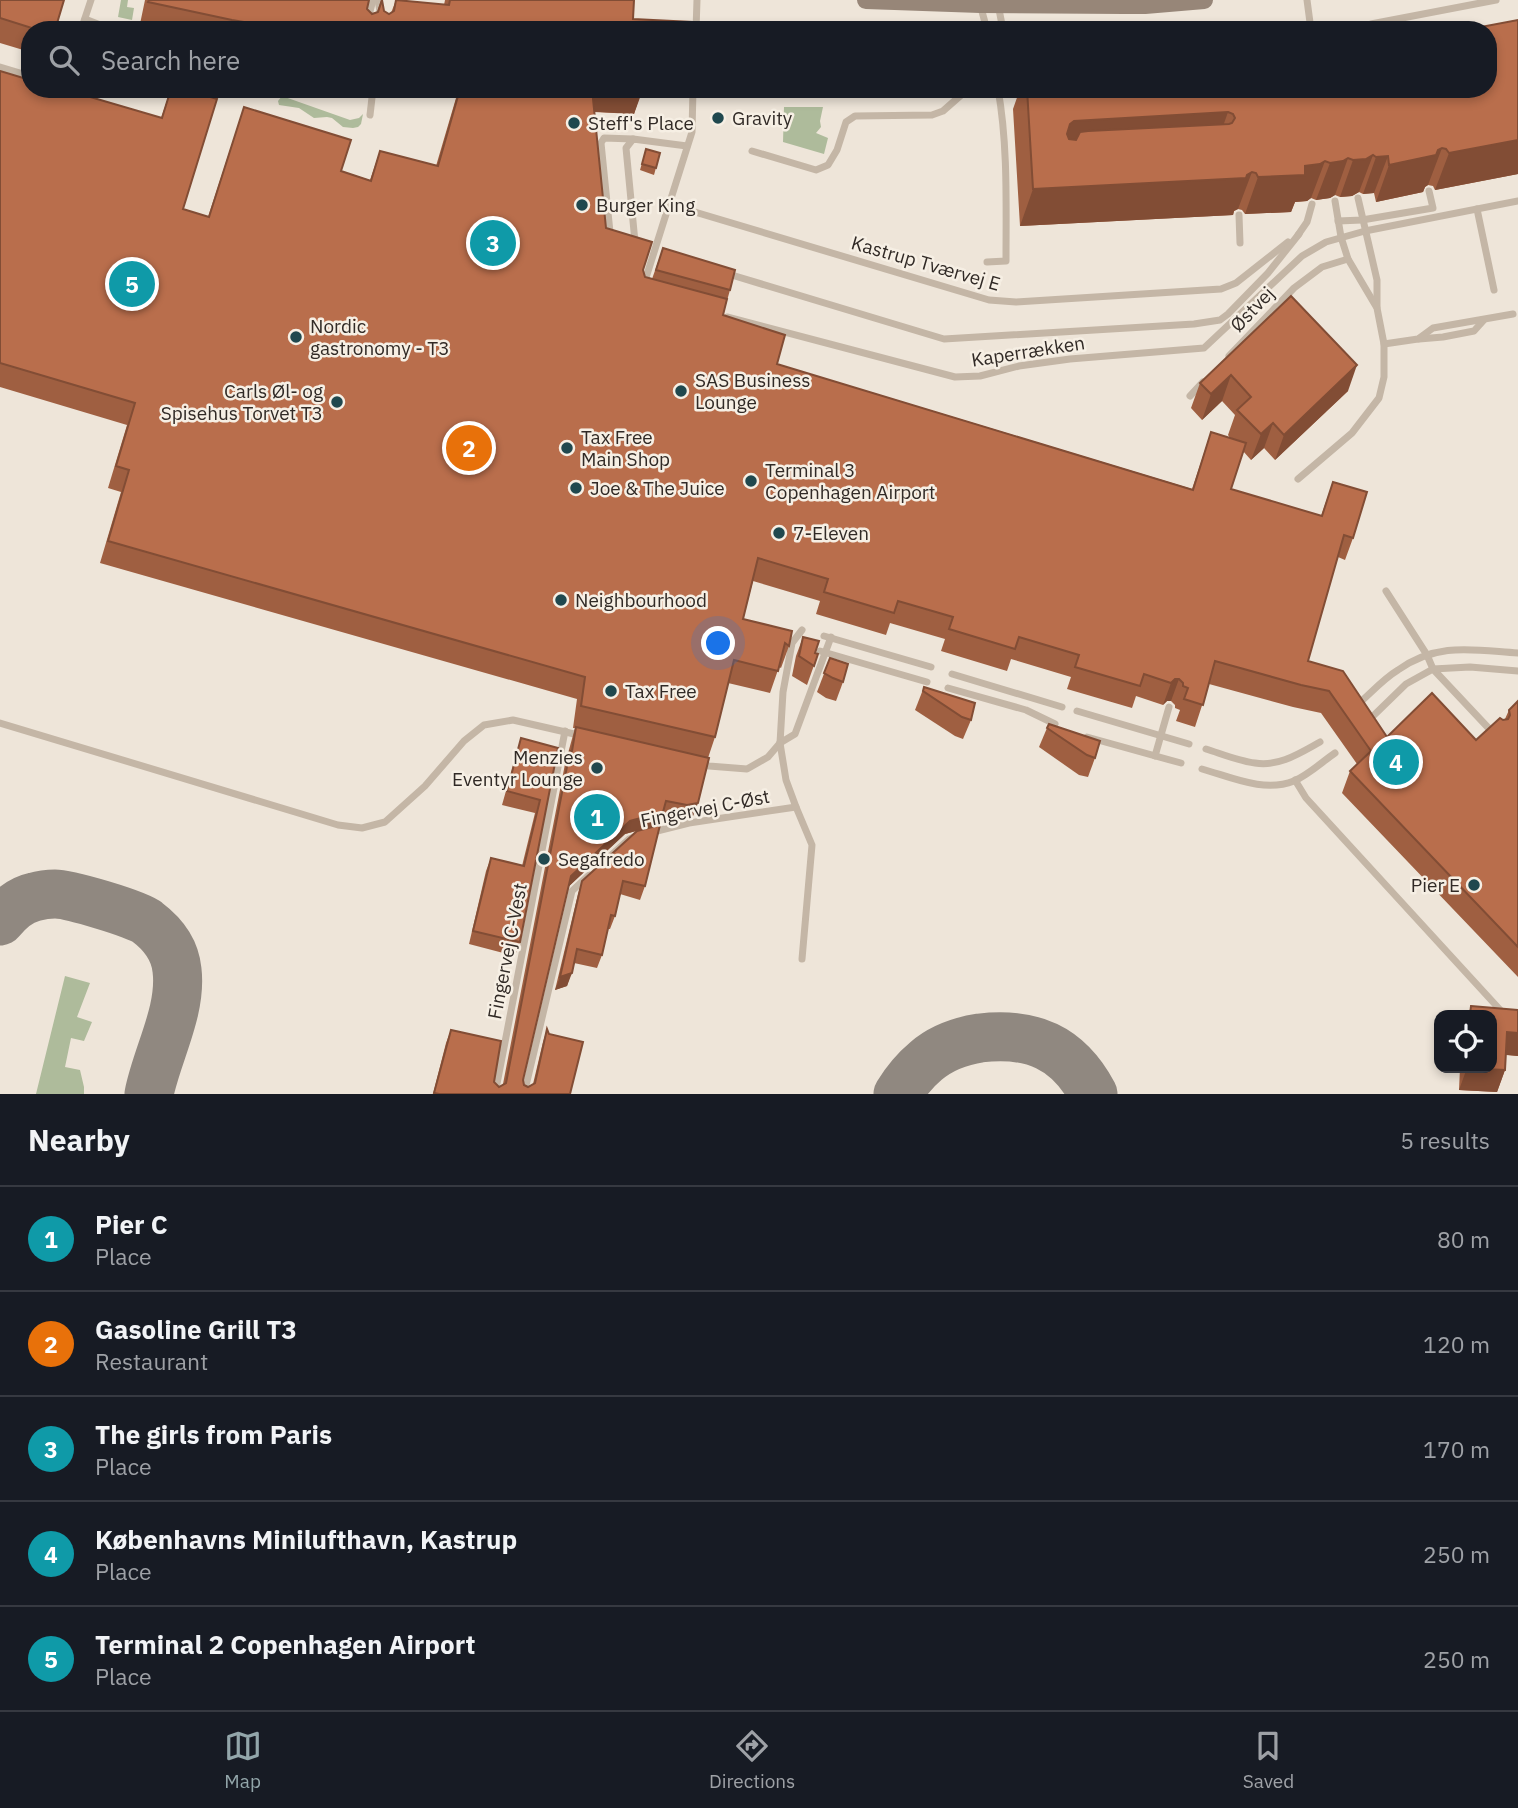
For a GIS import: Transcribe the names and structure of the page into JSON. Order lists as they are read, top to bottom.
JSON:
{
  "streets": {
    "lane": [
      "Kastrup Tværvej E",
      "Østvej",
      "Kaperrækken",
      "Fingervej C-Øst",
      "Fingervej C-Vest"
    ]
  },
  "crossings": [
    ["Kastrup Tværvej E", "Kaperrækken"]
  ],
  "places": [
    "Gravity",
    "Steff's Place",
    "Burger King",
    "Nordic gastronomy - T3",
    "SAS Business Lounge",
    "Carls Øl- og Spisehus Torvet T3",
    "Tax Free Main Shop",
    "Terminal 3 Copenhagen Airport",
    "Joe & The Juice",
    "7-Eleven",
    "Neighbourhood",
    "Tax Free",
    "Menzies Eventyr Lounge",
    "Segafredo",
    "Pier E"
  ],
  "page": {
    "search": "Search here",
    "pins": [
      "3",
      "5",
      "2",
      "4",
      "1"
    ],
    "heading": ["Nearby", "5 results"],
    "list": [
      {
        "mark": "1",
        "name": "Pier C",
        "note": "Place",
        "value": "80 m"
      },
      {
        "mark": "2",
        "name": "Gasoline Grill T3",
        "note": "Restaurant",
        "value": "120 m"
      },
      {
        "mark": "3",
        "name": "The girls from Paris",
        "note": "Place",
        "value": "170 m"
      },
      {
        "mark": "4",
        "name": "Københavns Minilufthavn, Kastrup",
        "note": "Place",
        "value": "250 m"
      },
      {
        "mark": "5",
        "name": "Terminal 2 Copenhagen Airport",
        "note": "Place",
        "value": "250 m"
      }
    ],
    "nav": ["Map", "Directions", "Saved"]
  }
}
